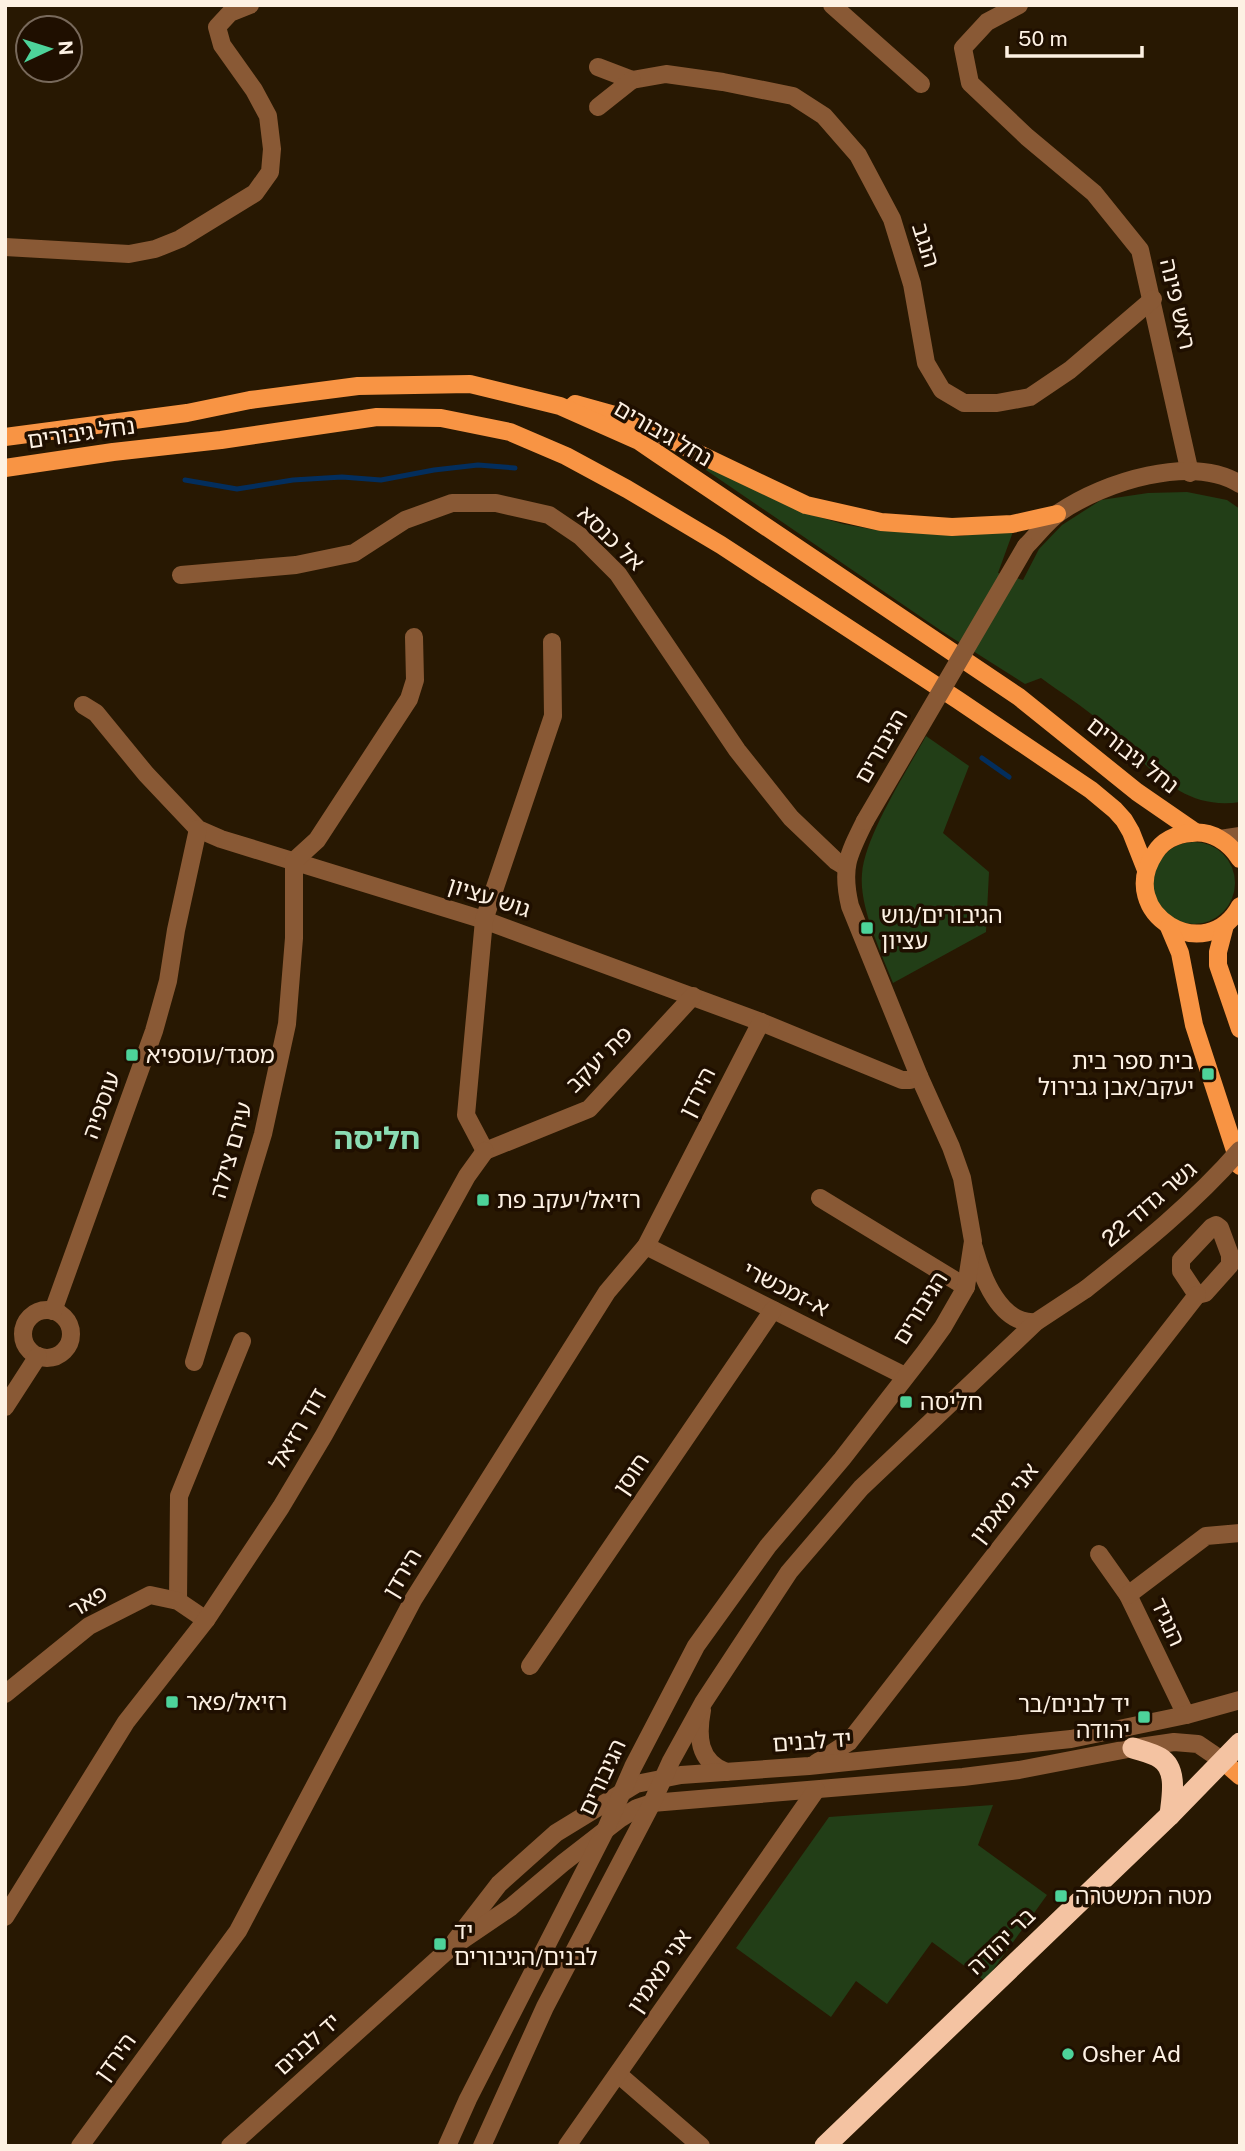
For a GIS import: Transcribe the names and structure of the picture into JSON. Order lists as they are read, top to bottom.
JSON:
{
  "streets": {
    "highway": ["בר יהודה"],
    "main road": ["נחל גיבורים"],
    "street": [
      "הנגב",
      "ראש פינה",
      "אל כנסא",
      "הגיבורים",
      "גוש עציון",
      "פת יעקב",
      "הירדן",
      "עוספיה",
      "עירם צילה",
      "גשר גדוד 22",
      "א-זמכשרי",
      "דוד רזיאל",
      "חוסן",
      "אני מאמין",
      "פאר",
      "הנגיד",
      "יד לבנים"
    ]
  },
  "crossings": [
    ["הנגב", "ראש פינה"],
    ["ראש פינה", "הגיבורים"],
    ["אל כנסא", "הגיבורים"],
    ["הגיבורים", "גוש עציון"],
    ["הגיבורים", "א-זמכשרי"],
    ["הגיבורים", "יד לבנים"],
    ["גוש עציון", "פת יעקב"],
    ["גוש עציון", "הירדן"],
    ["גוש עציון", "עוספיה"],
    ["גוש עציון", "עירם צילה"],
    ["פת יעקב", "דוד רזיאל"],
    ["הירדן", "א-זמכשרי"],
    ["א-זמכשרי", "חוסן"],
    ["דוד רזיאל", "פאר"],
    ["אני מאמין", "יד לבנים"],
    ["הנגיד", "יד לבנים"],
    ["יד לבנים", "בר יהודה"]
  ],
  "districts": ["חליסה"],
  "places": {
    "transit": [
      "הגיבורים/גוש עציון",
      "מסגד/עוספיא",
      "בית ספר בית יעקב/אבן גבירול",
      "רזיאל/יעקב פת",
      "חליסה",
      "רזיאל/פאר",
      "יד לבנים/בר יהודה",
      "מטה המשטרה",
      "יד לבנים/הגיבורים"
    ],
    "other": ["Osher Ad"]
  },
  "scale_bar": "50 m",
  "north": "right"
}
